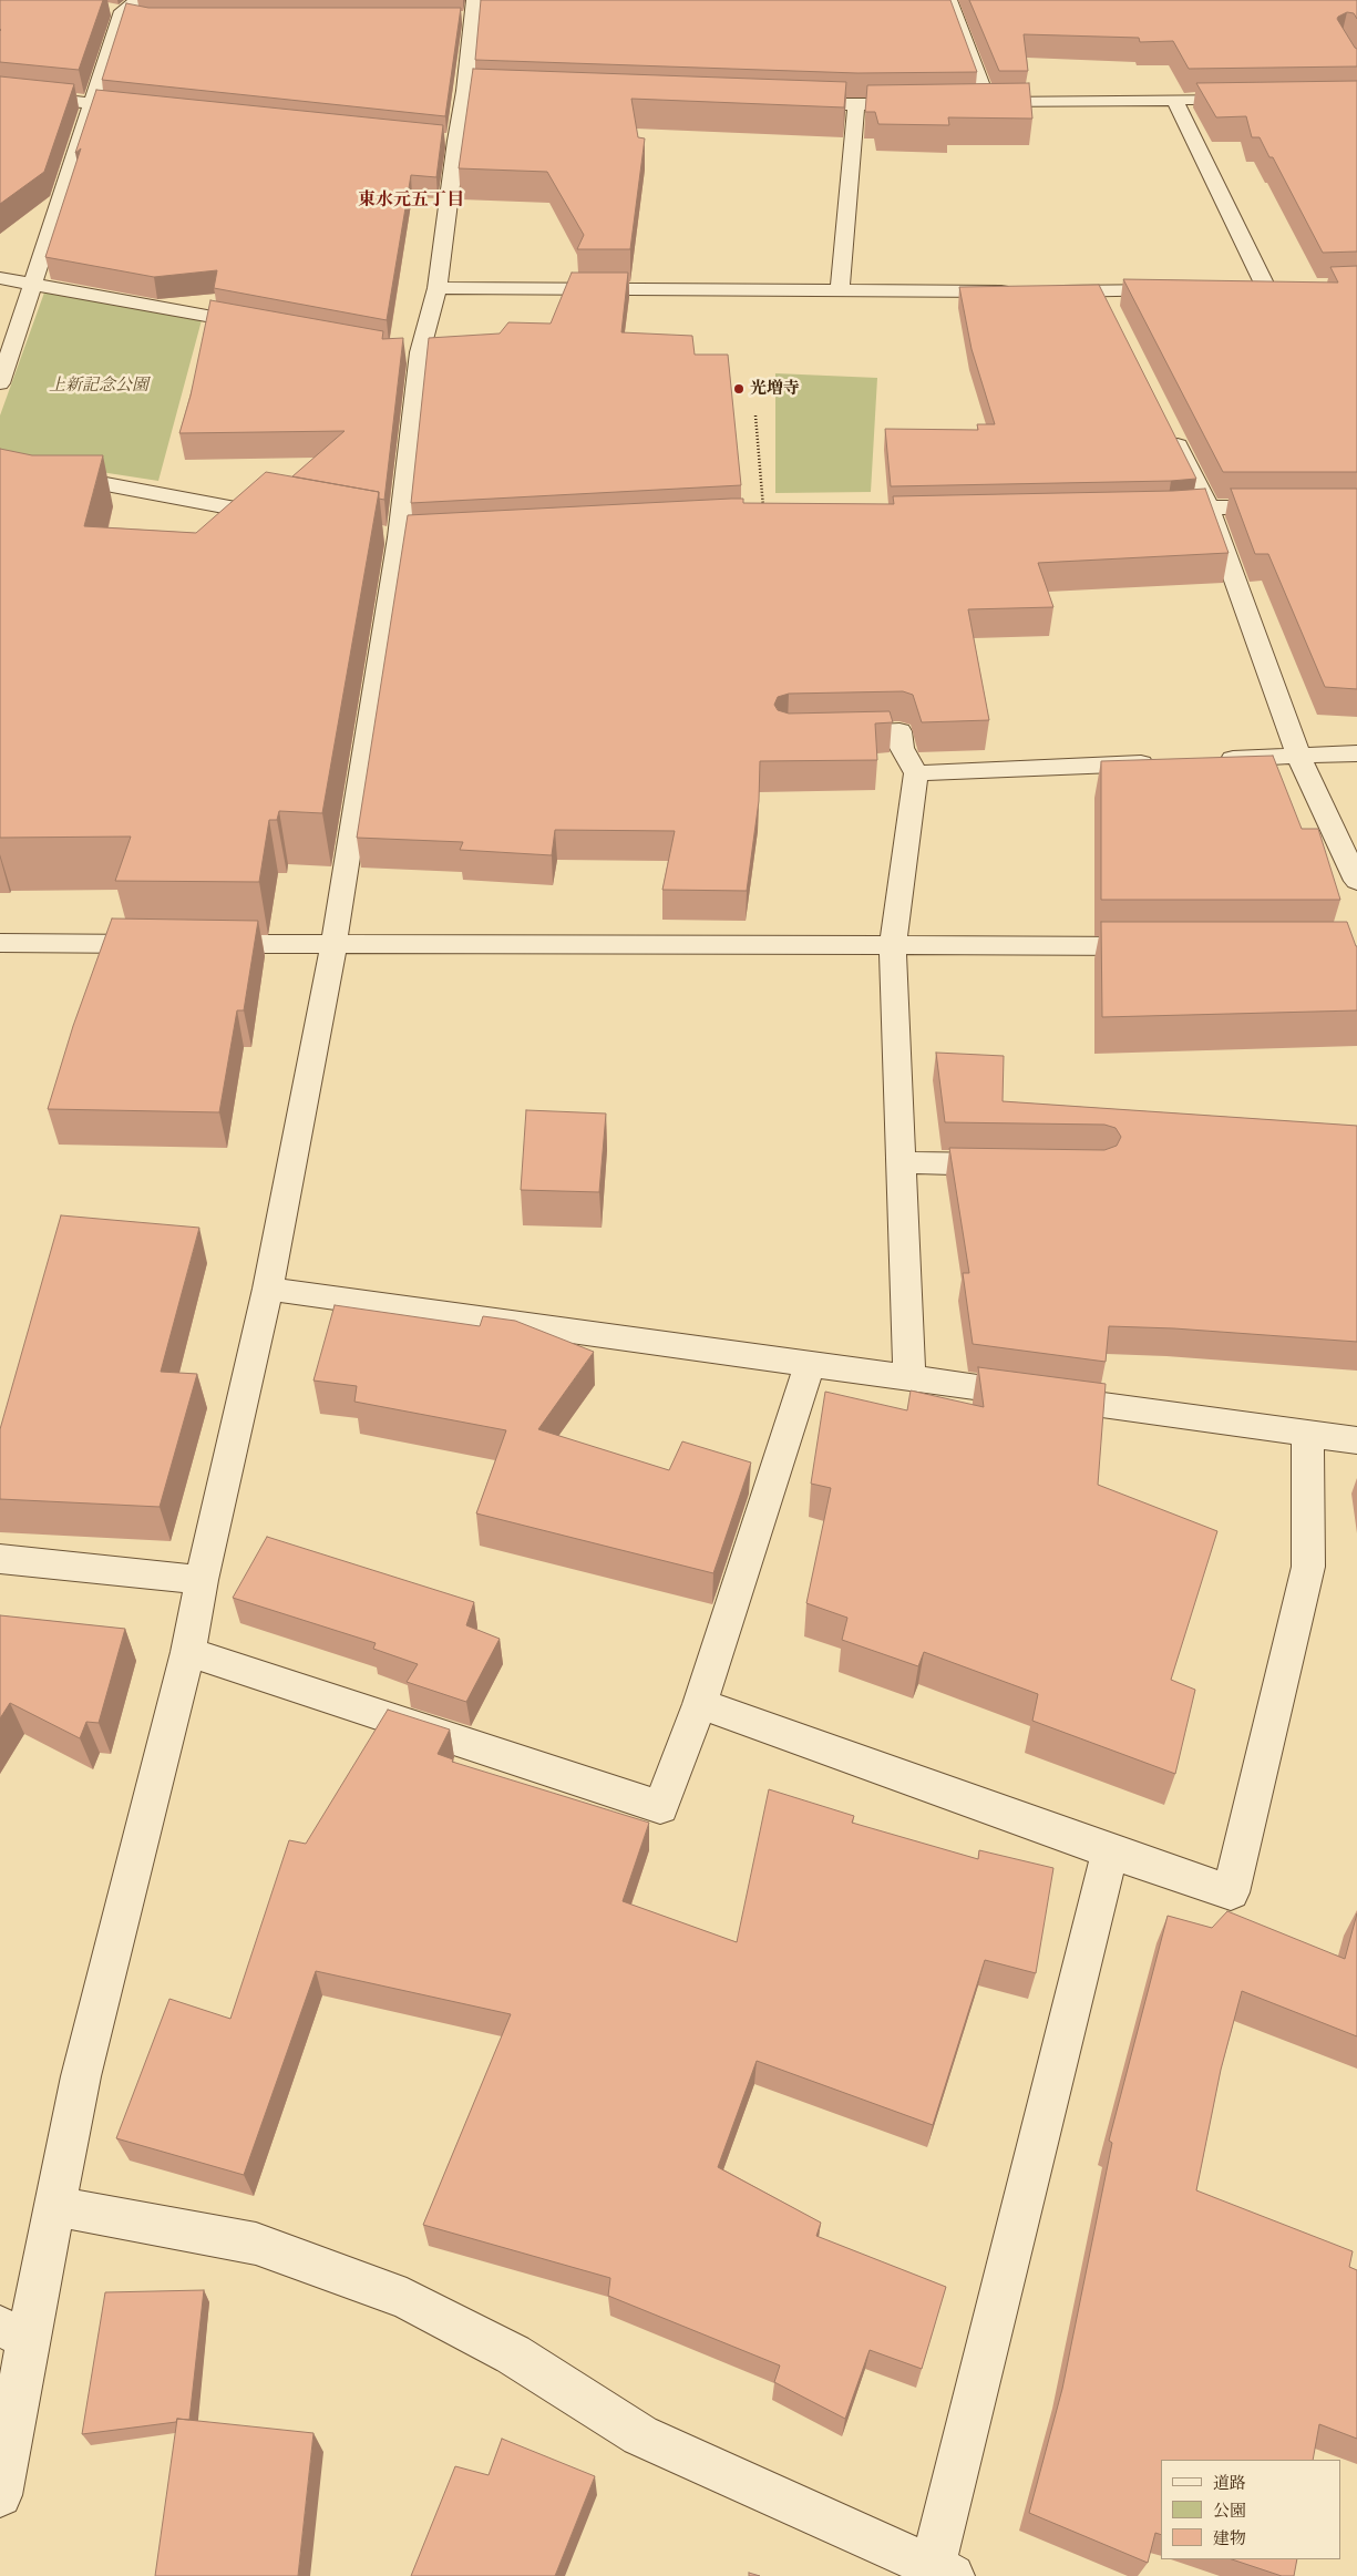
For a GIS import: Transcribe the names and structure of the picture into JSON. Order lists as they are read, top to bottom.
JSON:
{
  "districts": ["東水元五丁目"],
  "parks": ["上新記念公園"],
  "places": ["光増寺"],
  "legend": ["道路", "公園", "建物"]
}
